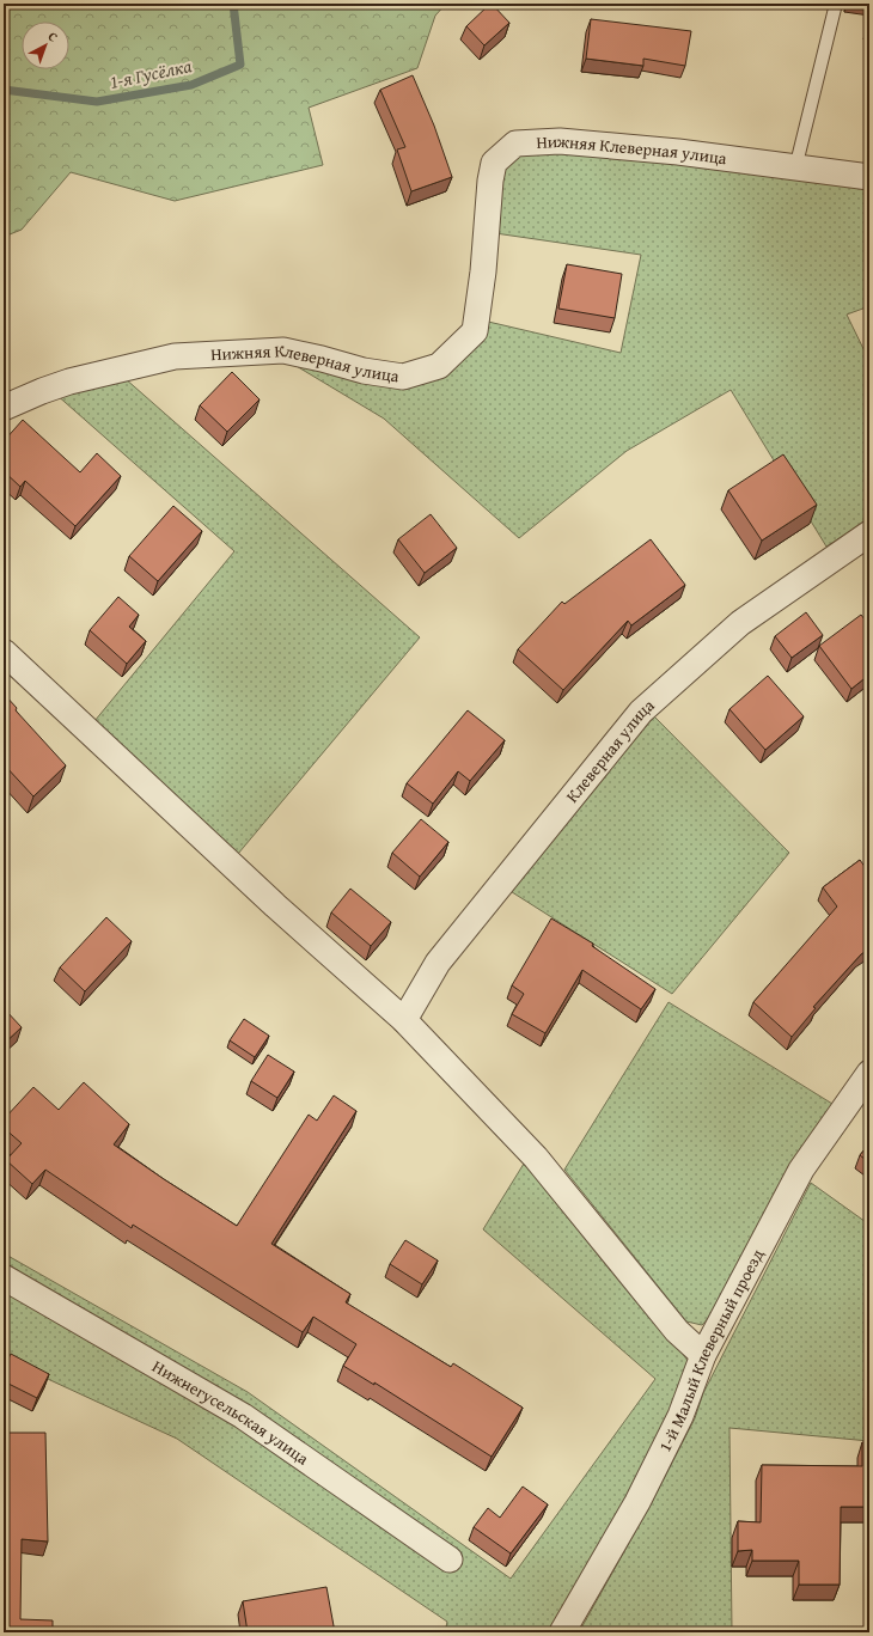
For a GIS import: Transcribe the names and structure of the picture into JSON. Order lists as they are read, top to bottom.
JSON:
{
  "streets": {
    "street": [
      "Нижняя Клеверная улица",
      "Клеверная улица",
      "1-й Малый Клеверный проезд",
      "Нижнегусельская улица"
    ]
  },
  "water": ["1-я Гусёлка"],
  "north": "top right"
}
